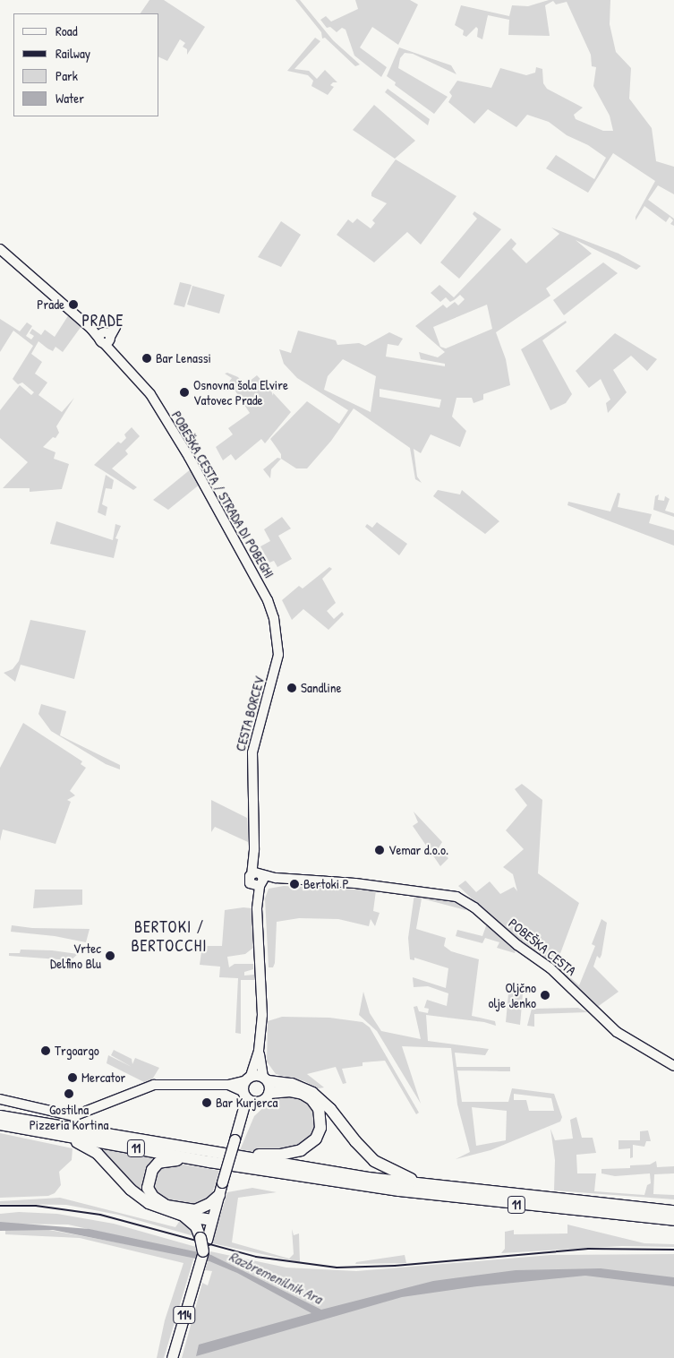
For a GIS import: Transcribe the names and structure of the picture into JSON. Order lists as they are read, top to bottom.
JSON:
{
  "streets": {
    "highway": ["11"],
    "main road": ["114"],
    "street": ["POBEŠKA CESTA / STRADA DI POBEGHI", "CESTA BORCEV", "POBEŠKA CESTA"]
  },
  "crossings": [
    ["POBEŠKA CESTA / STRADA DI POBEGHI", "CESTA BORCEV"],
    ["CESTA BORCEV", "POBEŠKA CESTA"]
  ],
  "districts": ["PRADE", "BERTOKI / BERTOCCHI"],
  "water": ["Razbremenilnik Ara"],
  "places": [
    "Prade",
    "Bar Lenassi",
    "Osnovna šola Elvire Vatovec Prade",
    "Sandline",
    "Vemar d.o.o.",
    "Bertoki P",
    "Vrtec Delfino Blu",
    "Oljčno olje Jenko",
    "Trgoargo",
    "Mercator",
    "Gostilna Pizzeria Kortina",
    "Bar Kurjerca"
  ],
  "legend": [
    "Road",
    "Railway",
    "Park",
    "Water"
  ]
}
